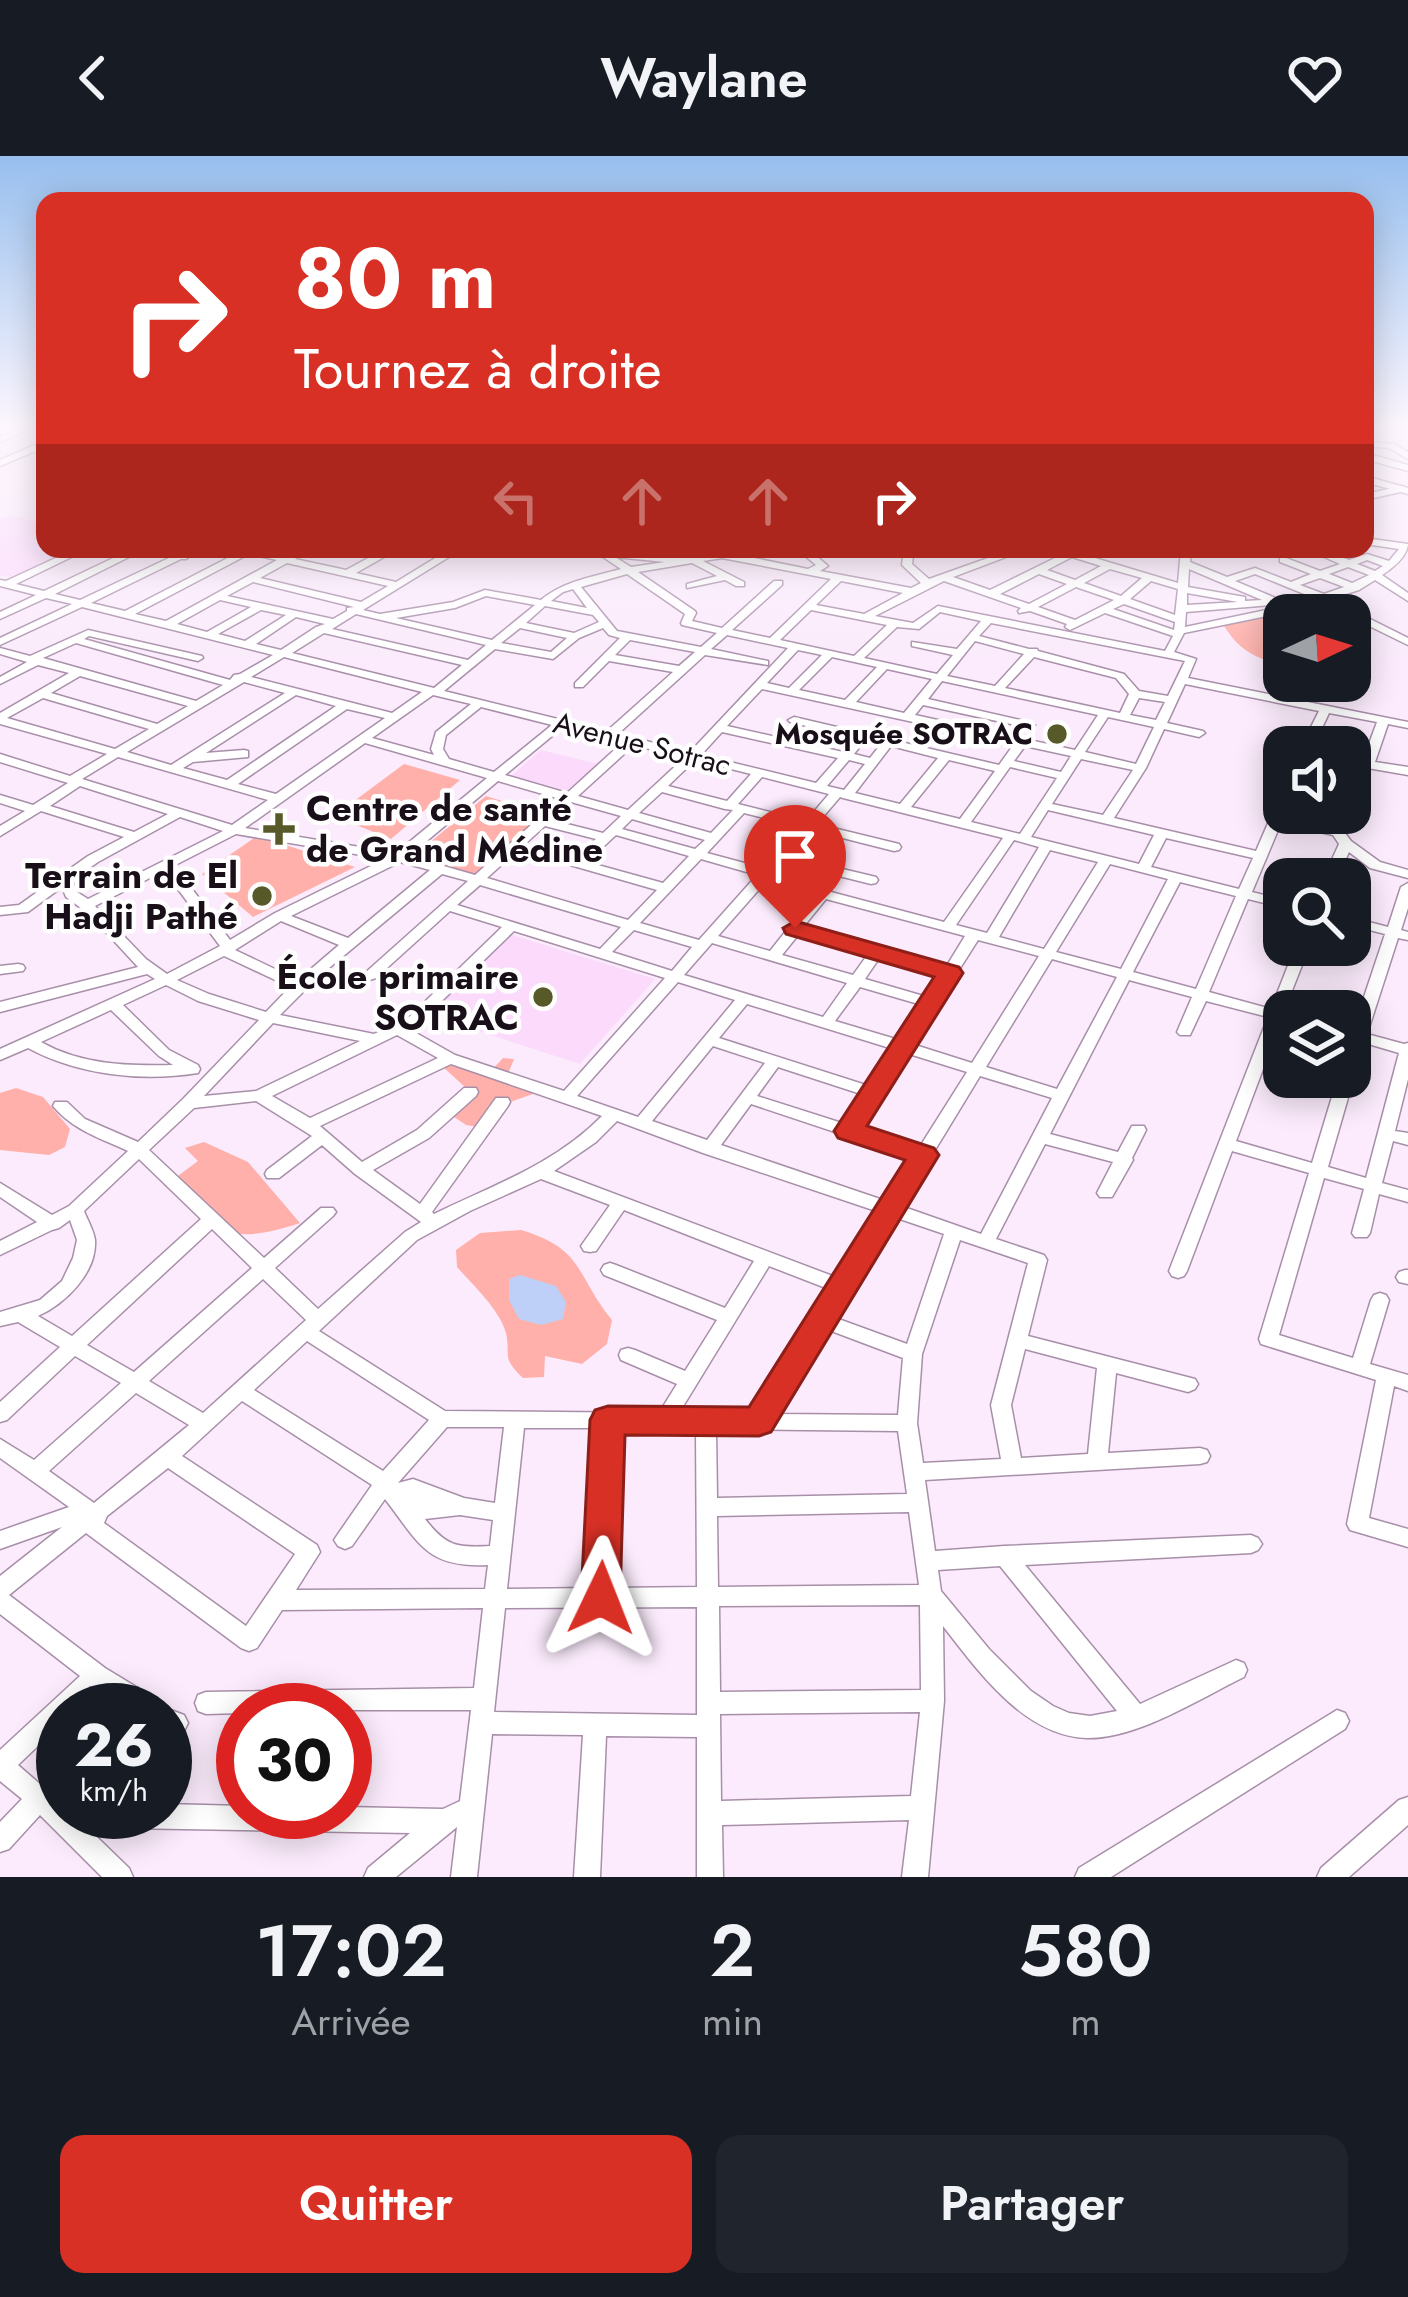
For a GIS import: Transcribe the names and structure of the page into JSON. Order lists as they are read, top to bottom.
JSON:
{
  "streets": {
    "street": ["Avenue Sotrac"]
  },
  "places": {
    "other": ["Mosquée SOTRAC", "Terrain de El Hadji Pathé", "École primaire SOTRAC"],
    "health": ["Centre de santé de Grand Médine"]
  },
  "north": "right",
  "page": {
    "header": "Waylane",
    "turn": ["80 m", "Tournez à droite"],
    "speed": "26 km/h",
    "limit": "30",
    "eta": [
      "17:02",
      "Arrivée",
      "2",
      "min",
      "580",
      "m"
    ],
    "buttons": ["Quitter", "Partager"]
  }
}
